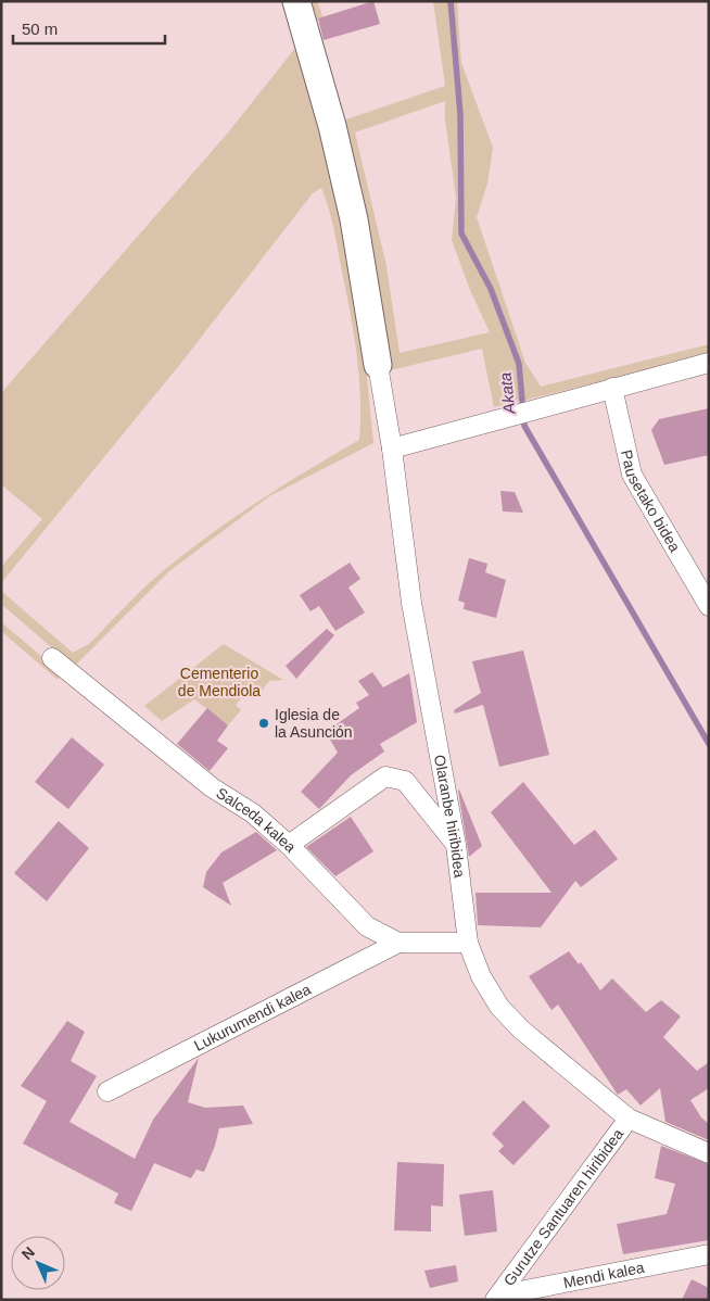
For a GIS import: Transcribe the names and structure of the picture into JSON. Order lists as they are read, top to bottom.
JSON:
{
  "streets": {
    "street": [
      "Pausetako bidea",
      "Olaranbe hiribidea",
      "Salceda kalea",
      "Lukurumendi kalea",
      "Gurutze Santuaren hiribidea",
      "Mendi kalea"
    ]
  },
  "crossings": [
    ["Olaranbe hiribidea", "Salceda kalea"],
    ["Olaranbe hiribidea", "Gurutze Santuaren hiribidea"],
    ["Salceda kalea", "Lukurumendi kalea"],
    ["Gurutze Santuaren hiribidea", "Mendi kalea"]
  ],
  "water": ["Akata"],
  "parks": ["Cementerio de Mendiola"],
  "places": ["Iglesia de la Asunción"],
  "scale_bar": "50 m",
  "north": "top left"
}
